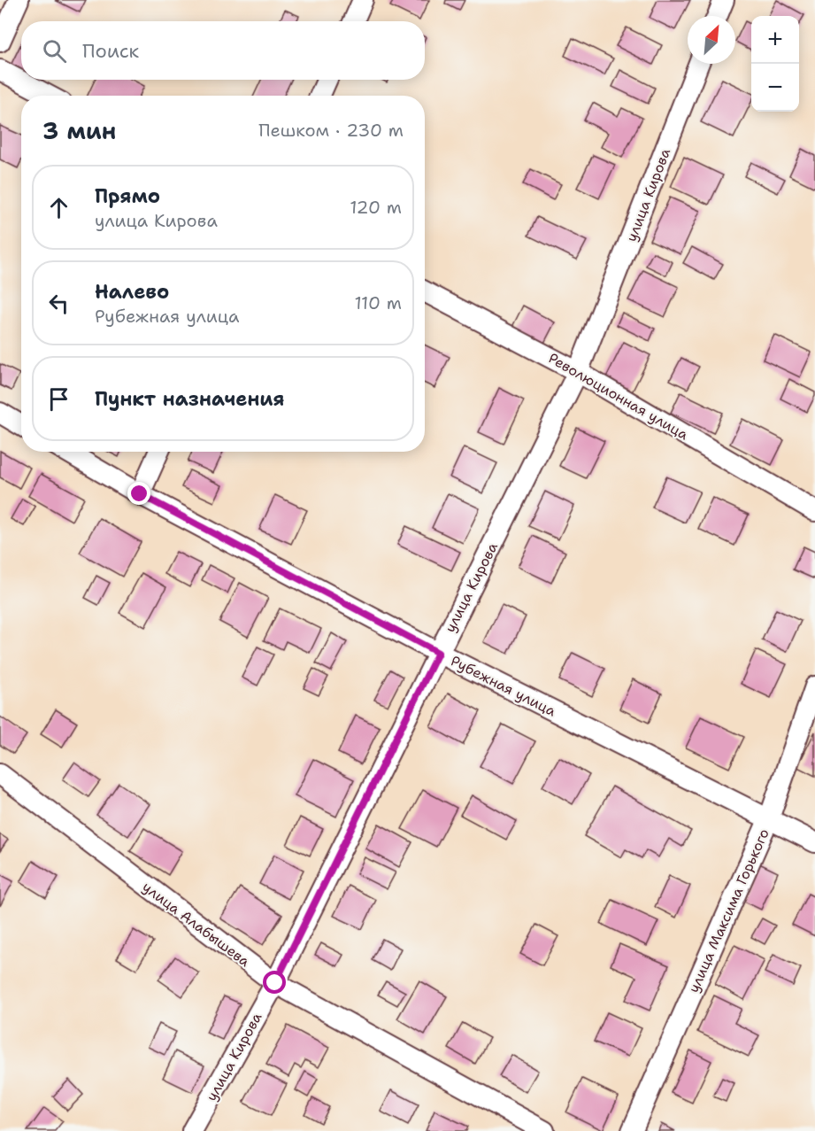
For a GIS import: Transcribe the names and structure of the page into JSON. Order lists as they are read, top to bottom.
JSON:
{
  "streets": {
    "street": [
      "улица Кирова",
      "Революционная улица",
      "Рубежная улица",
      "улица Максима Горького",
      "улица Алабышева"
    ]
  },
  "crossings": [
    ["улица Кирова", "Революционная улица"],
    ["улица Кирова", "Рубежная улица"],
    ["улица Кирова", "улица Алабышева"],
    ["Рубежная улица", "улица Максима Горького"]
  ],
  "north": "top right",
  "page": {
    "map_buttons": ["+", "−"],
    "search": "Поиск",
    "heading": ["3 мин", "Пешком · 230 m"],
    "list": [
      ["Прямо", "улица Кирова", "120 m"],
      ["Налево", "Рубежная улица", "110 m"],
      "Пункт назначения"
    ]
  }
}
